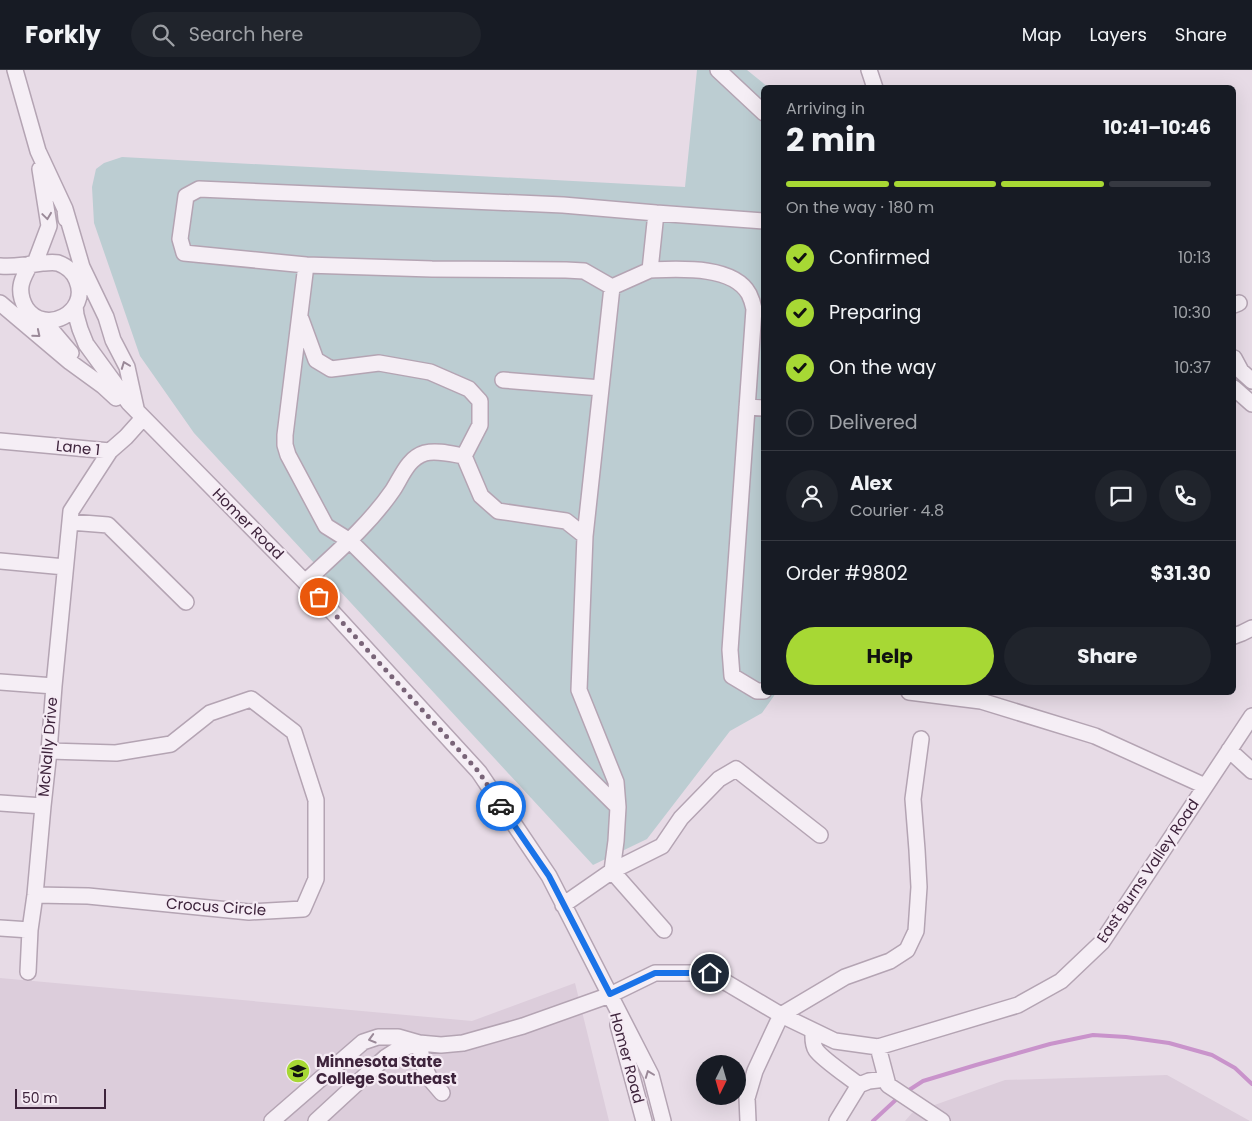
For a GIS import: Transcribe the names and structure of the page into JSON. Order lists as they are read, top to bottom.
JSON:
{
  "streets": {
    "street": [
      "Lane 1",
      "Homer Road",
      "McNally Drive",
      "East Burns Valley Road",
      "Crocus Circle"
    ]
  },
  "crossings": [
    ["Lane 1", "Homer Road"],
    ["Lane 1", "McNally Drive"],
    ["McNally Drive", "Crocus Circle"]
  ],
  "places": {
    "school or university": ["Minnesota State College Southeast"]
  },
  "scale_bar": "50 m",
  "north": "bottom",
  "page": {
    "header": "Forkly",
    "search": "Search here",
    "nav": ["Map", "Layers", "Share"],
    "heading": ["2 min", "Arriving in", "10:41–10:46"],
    "panel": [
      "Alex",
      "Courier · 4.8",
      "Order #9802",
      "$31.30"
    ],
    "bar": "On the way · 180 m",
    "list": [
      ["Confirmed", "10:13"],
      ["Preparing", "10:30"],
      ["On the way", "10:37"],
      "Delivered"
    ],
    "buttons": ["Help", "Share"],
    "scale": "50 m"
  }
}
